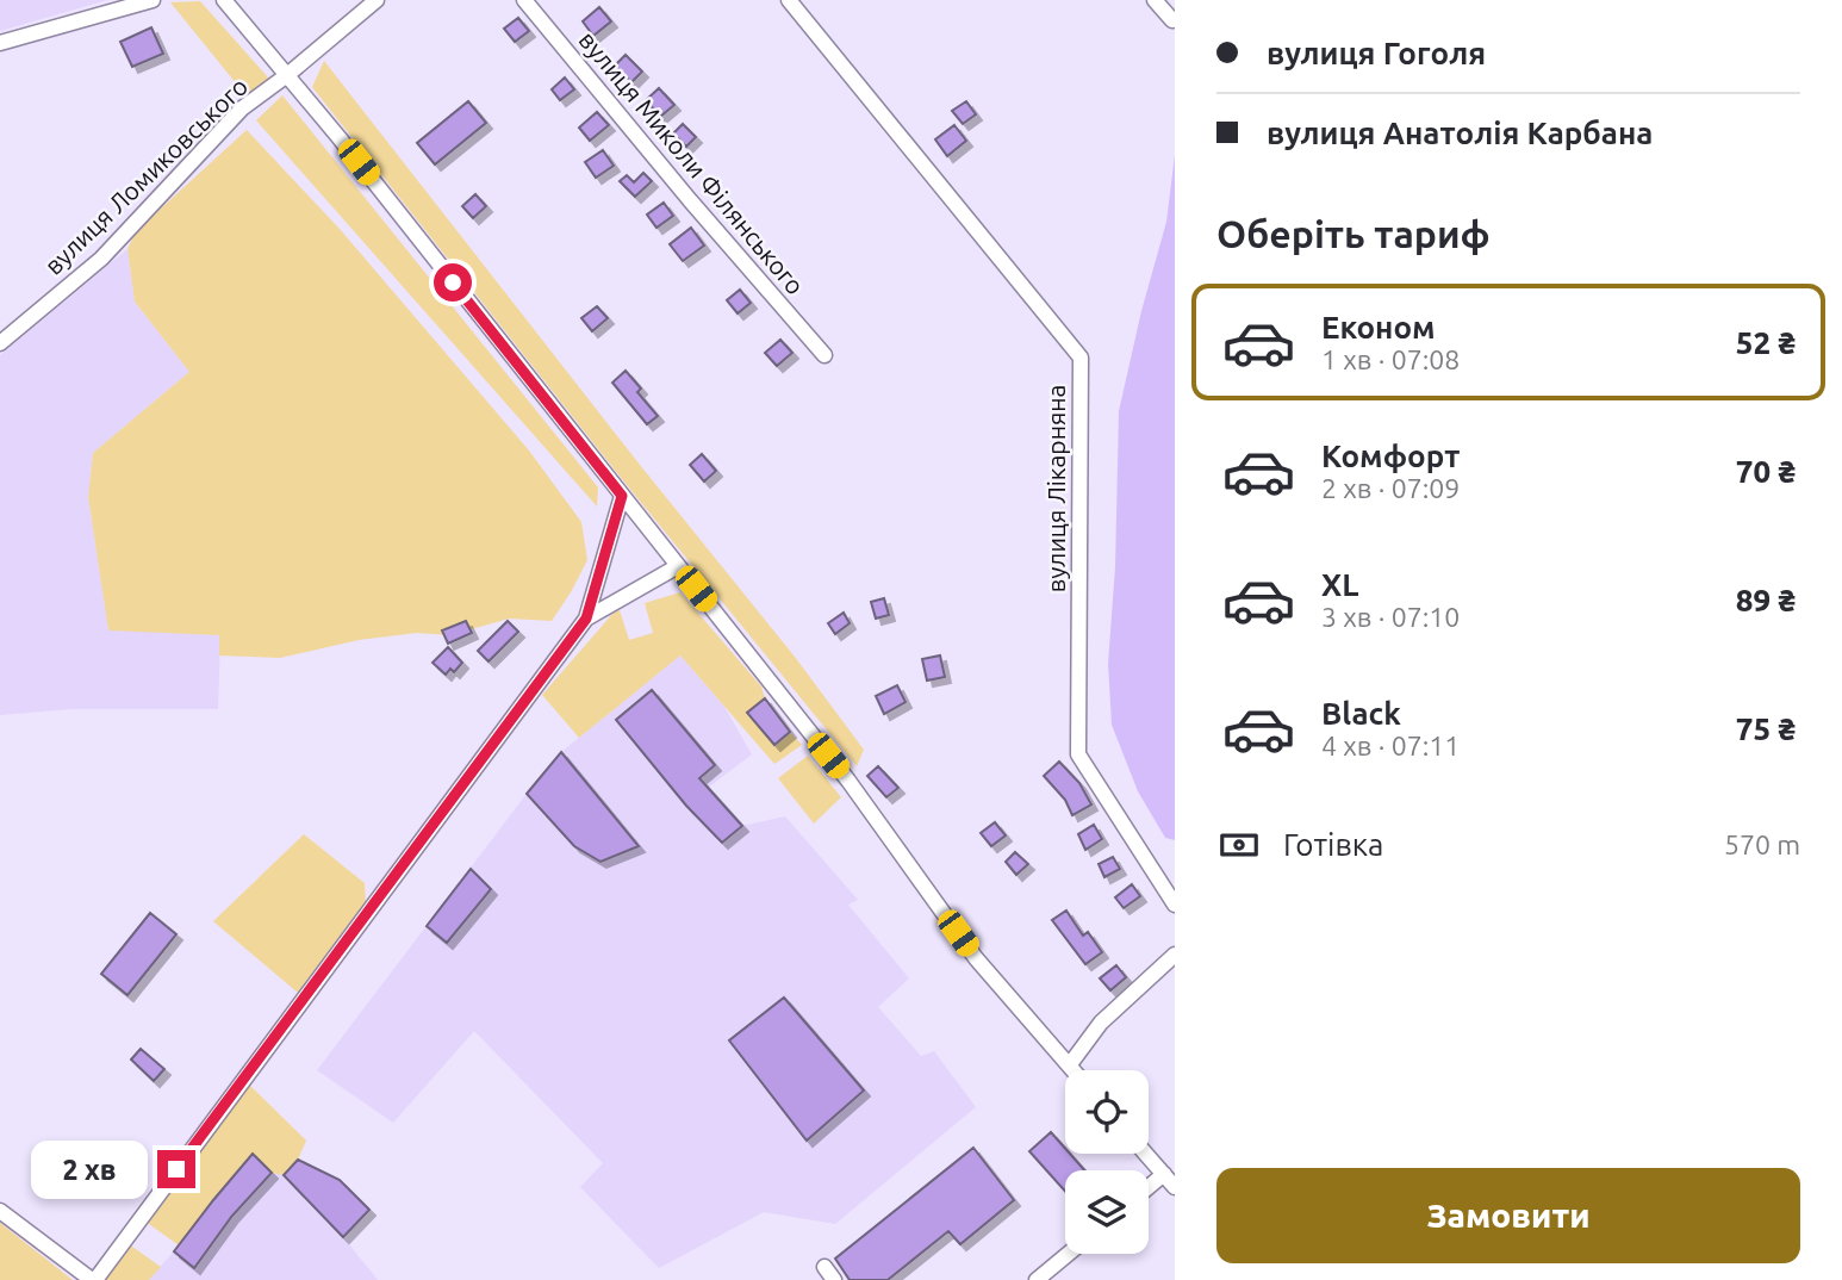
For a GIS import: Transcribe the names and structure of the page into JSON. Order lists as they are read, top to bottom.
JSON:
{
  "streets": {
    "street": ["вулиця Миколи Філянського", "вулиця Ломиковського", "вулиця Лікарняна"]
  },
  "page": {
    "banner": ["вулиця Гоголя", "вулиця Анатолія Карбана"],
    "heading": "Оберіть тариф",
    "list": [
      {
        "name": "Економ",
        "note": "1 хв · 07:08",
        "value": "52 ₴"
      },
      {
        "name": "Комфорт",
        "note": "2 хв · 07:09",
        "value": "70 ₴"
      },
      {
        "name": "XL",
        "note": "3 хв · 07:10",
        "value": "89 ₴"
      },
      {
        "name": "Black",
        "note": "4 хв · 07:11",
        "value": "75 ₴"
      }
    ],
    "pay": ["Готівка", "570 m"],
    "bubble": "2 хв",
    "buttons": "Замовити"
  }
}
